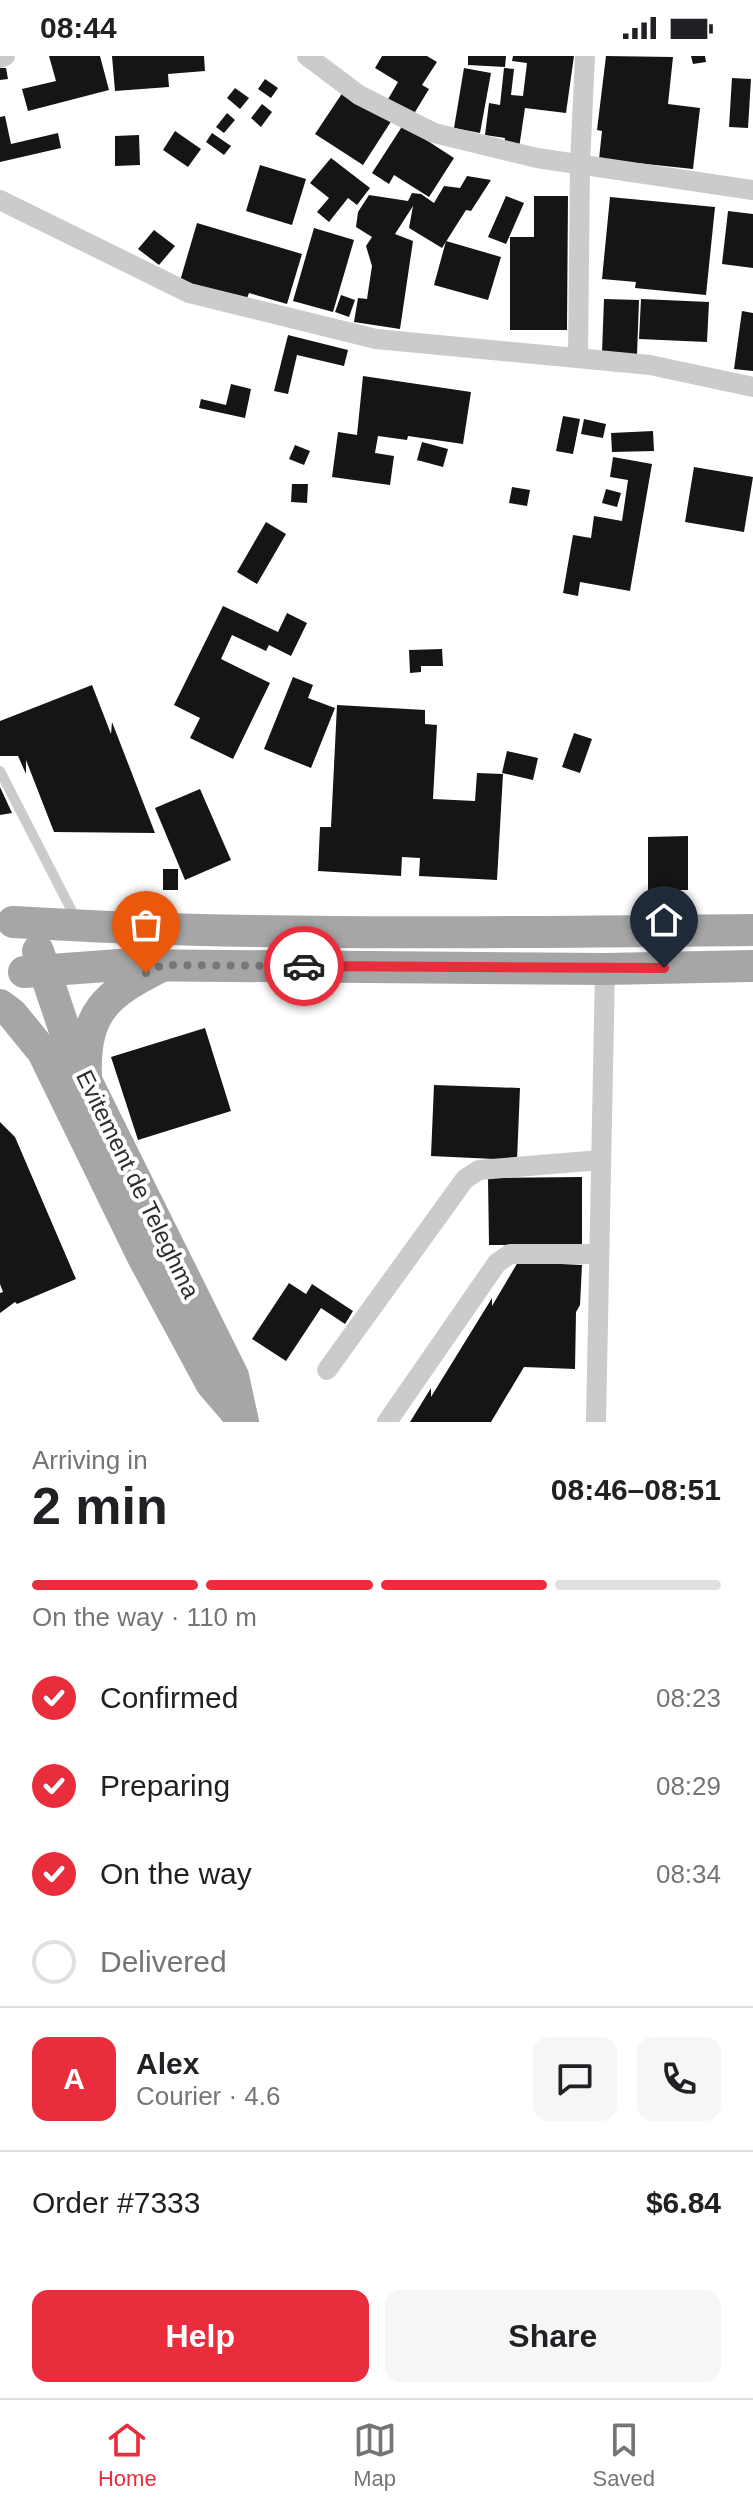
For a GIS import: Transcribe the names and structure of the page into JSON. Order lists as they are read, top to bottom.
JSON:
{
  "streets": {
    "main road": ["Evitement de Teleghma"]
  },
  "page": {
    "status": "08:44",
    "heading": ["2 min", "Arriving in", "08:46–08:51"],
    "panel": [
      "Alex",
      "Courier · 4.6",
      "Order #7333",
      "$6.84"
    ],
    "bar": "On the way · 110 m",
    "list": [
      ["Confirmed", "08:23"],
      ["Preparing", "08:29"],
      ["On the way", "08:34"],
      "Delivered"
    ],
    "round": "A",
    "buttons": ["Help", "Share"],
    "tabs": ["Home", "Map", "Saved"]
  }
}
